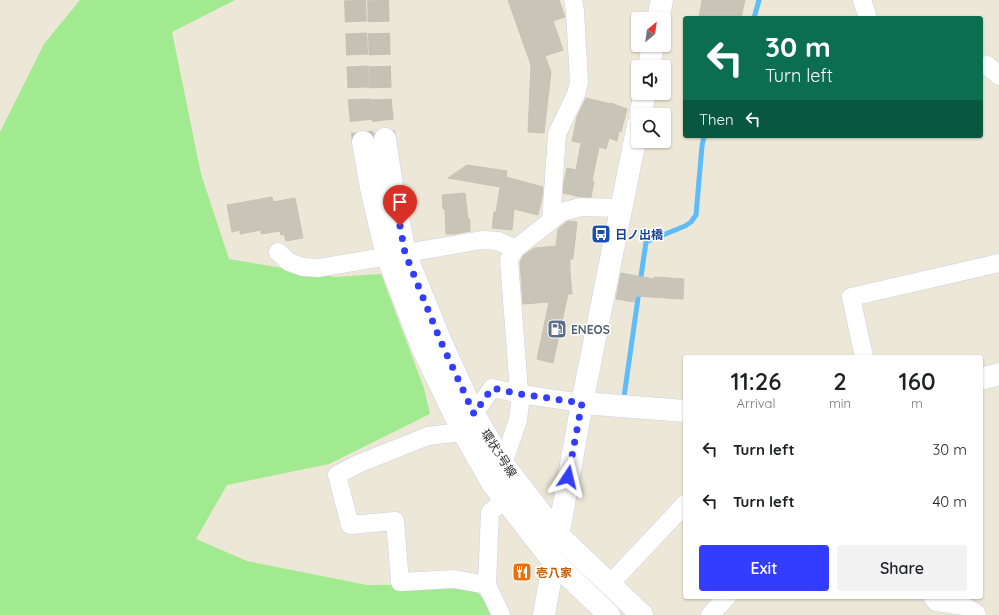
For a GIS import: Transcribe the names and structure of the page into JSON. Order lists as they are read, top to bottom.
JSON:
{
  "streets": {
    "street": ["環状3号線"]
  },
  "places": {
    "bus stop": ["日ノ出橋"],
    "fuel station": ["ENEOS"],
    "restaurant": ["壱八家"]
  },
  "north": "top right",
  "page": {
    "turn": ["30 m", "Turn left"],
    "then": "Then",
    "eta": [
      "11:26",
      "Arrival",
      "2",
      "min",
      "160",
      "m"
    ],
    "list": [
      {
        "name": "Turn left",
        "value": "30 m"
      },
      {
        "name": "Turn left",
        "value": "40 m"
      }
    ],
    "buttons": ["Exit", "Share"]
  }
}
